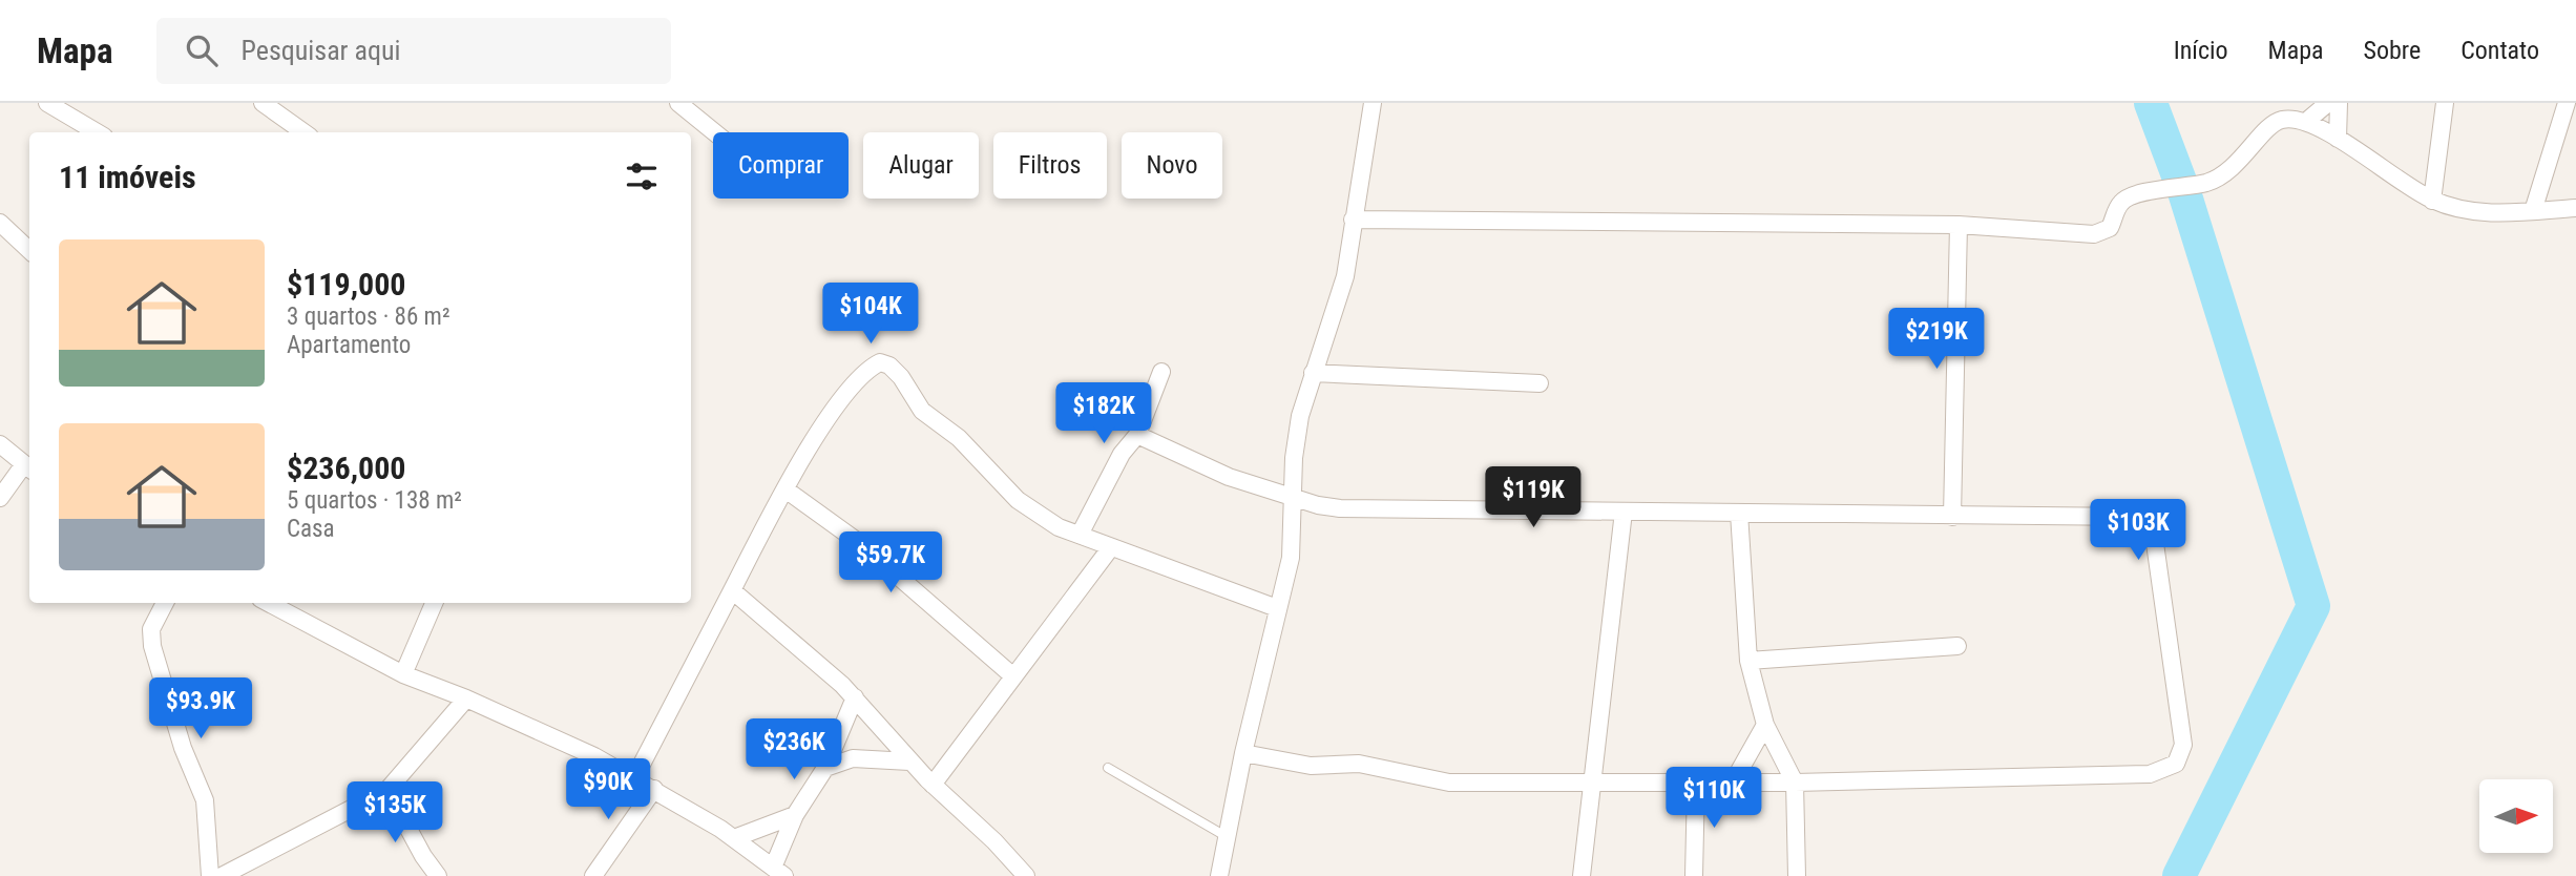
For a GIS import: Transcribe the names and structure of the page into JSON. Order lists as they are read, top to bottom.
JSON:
{
  "north": "right",
  "page": {
    "header": "Mapa",
    "search": "Pesquisar aqui",
    "nav": [
      "Início",
      "Mapa",
      "Sobre",
      "Contato"
    ],
    "chip": [
      "Comprar",
      "Alugar",
      "Filtros",
      "Novo"
    ],
    "heading": "11 imóveis",
    "list": [
      {
        "name": "$119,000",
        "note": "3 quartos · 86 m² · Apartamento"
      },
      {
        "name": "$236,000",
        "note": "5 quartos · 138 m² · Casa"
      }
    ],
    "price": [
      "$104K",
      "$219K",
      "$182K",
      "$119K",
      "$103K",
      "$59.7K",
      "$93.9K",
      "$236K",
      "$90K",
      "$110K",
      "$135K"
    ]
  }
}
